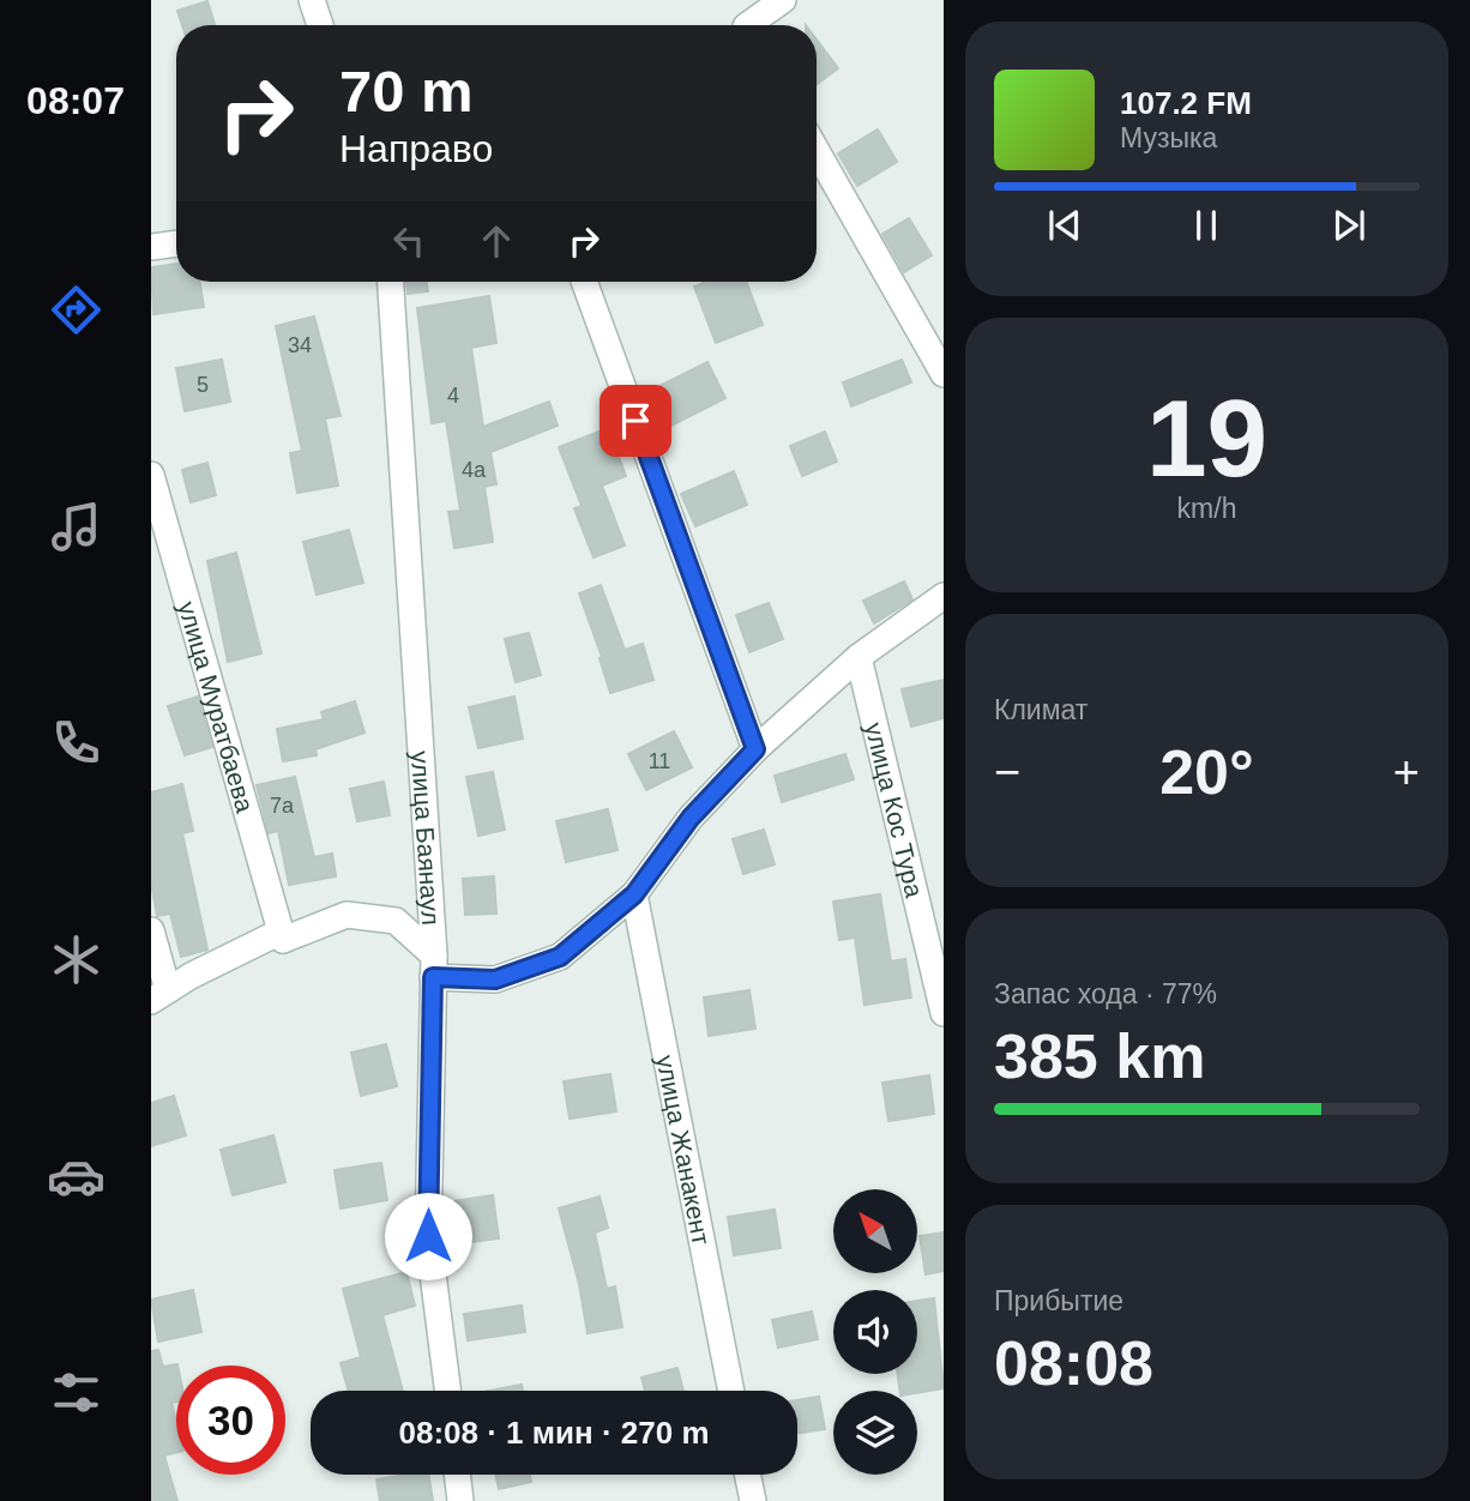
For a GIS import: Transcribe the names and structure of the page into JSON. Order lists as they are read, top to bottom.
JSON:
{
  "streets": {
    "street": [
      "улица Муратбаева",
      "улица Кос Тура",
      "улица Баянаул",
      "улица Жанакент"
    ]
  },
  "house_numbers": [
    "34",
    "5",
    "4",
    "4а",
    "11",
    "7а"
  ],
  "north": "top left",
  "page": {
    "tabs": "08:07",
    "turn": ["70 m", "Направо"],
    "song": ["107.2 FM", "Музыка"],
    "tile": [
      ["19", "km/h"],
      "Климат",
      ["Запас хода · 77%", "385 km"],
      ["Прибытие", "08:08"]
    ],
    "heat": ["−", "20°", "+"],
    "limit": "30",
    "trip": "08:08 · 1 мин · 270 m"
  }
}
